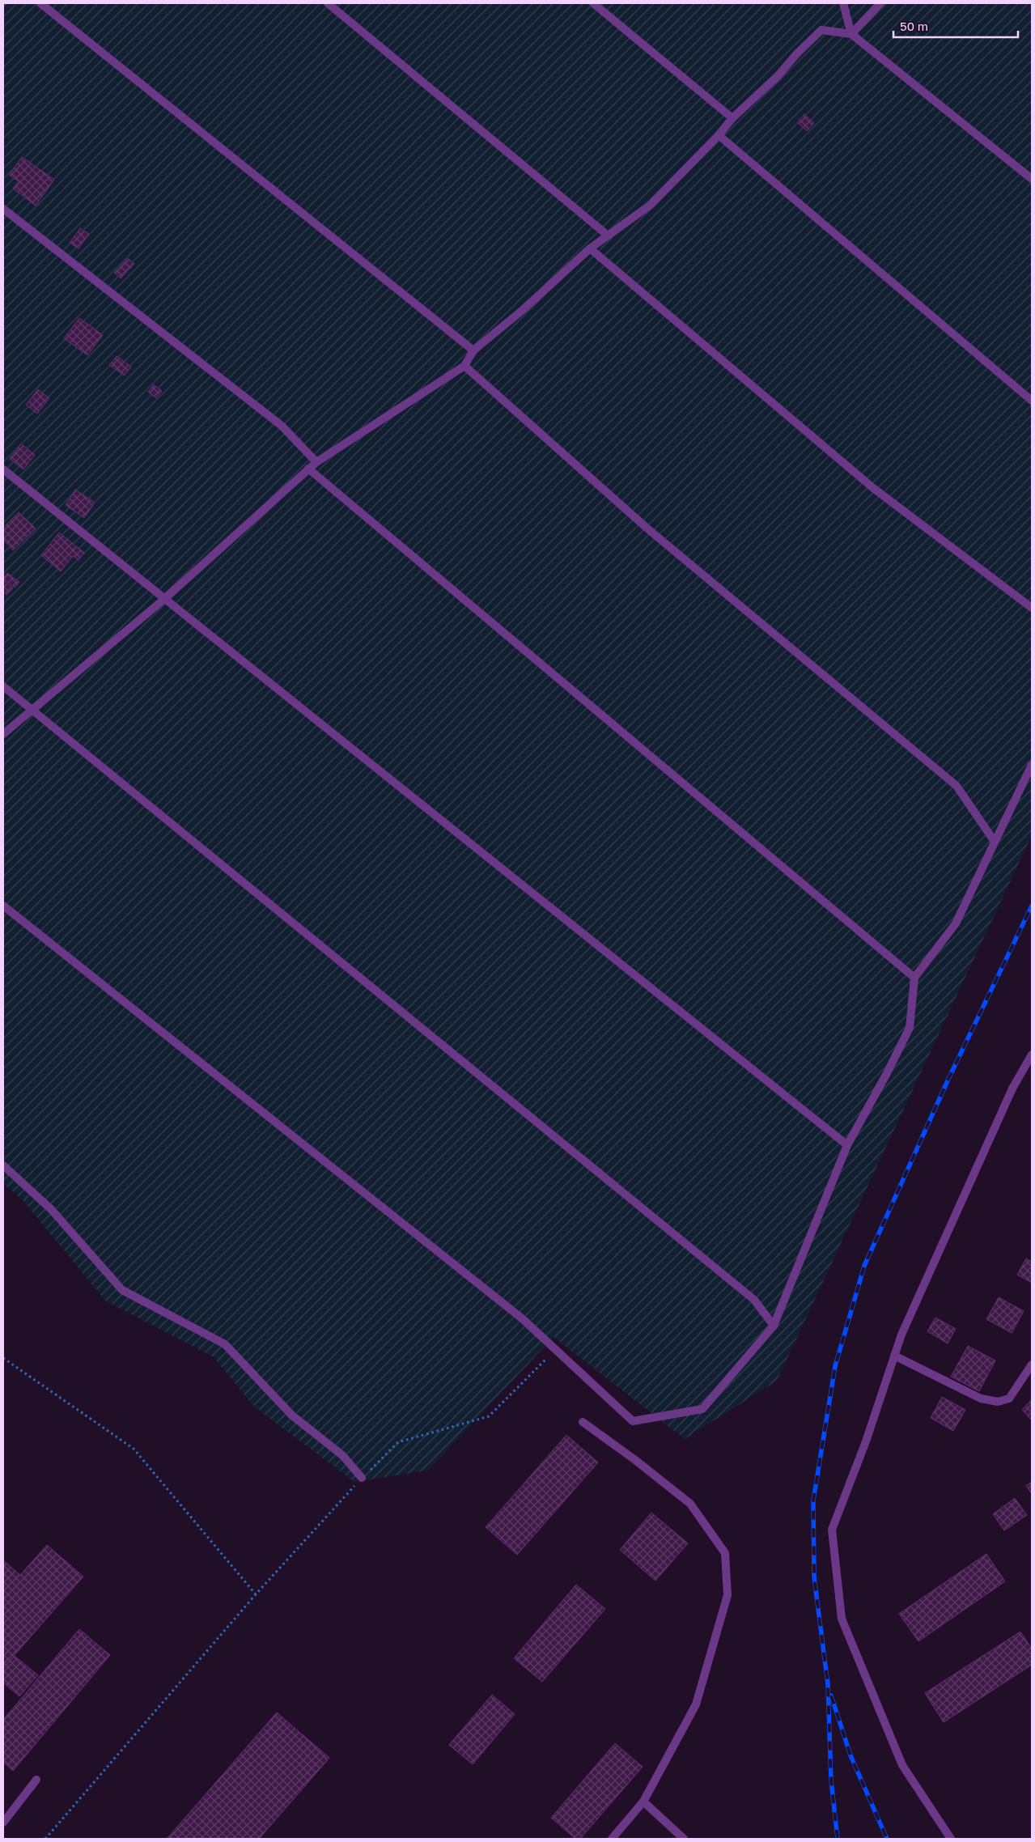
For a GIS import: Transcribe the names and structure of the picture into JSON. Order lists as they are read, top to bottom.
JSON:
{
  "scale_bar": "50 m"
}
